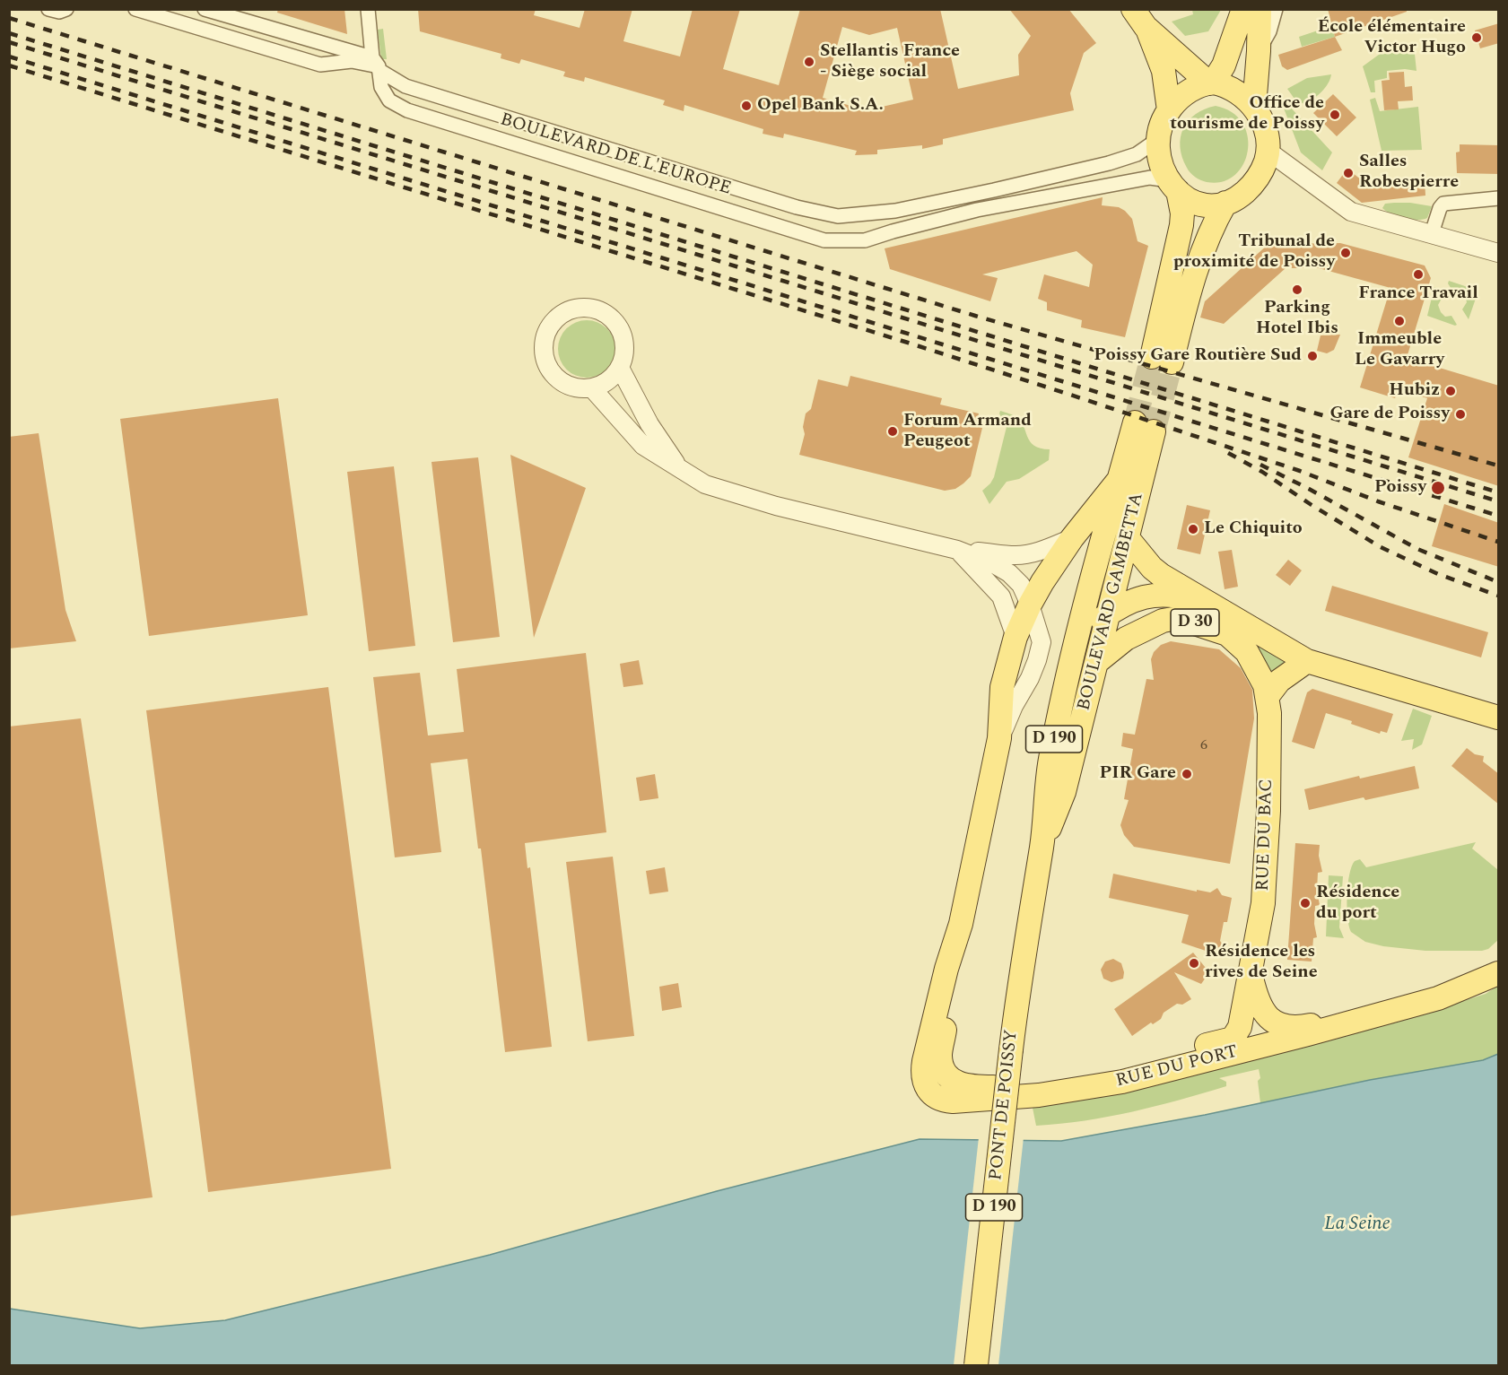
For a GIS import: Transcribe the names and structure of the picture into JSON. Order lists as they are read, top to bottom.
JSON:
{
  "streets": {
    "main road": [
      "BOULEVARD GAMBETTA",
      "D 30",
      "D 190",
      "RUE DU BAC",
      "RUE DU PORT",
      "PONT DE POISSY"
    ],
    "street": ["BOULEVARD DE L'EUROPE"]
  },
  "crossings": [
    ["BOULEVARD GAMBETTA", "D 30"],
    ["BOULEVARD GAMBETTA", "PONT DE POISSY"],
    ["D 30", "RUE DU BAC"],
    ["RUE DU BAC", "RUE DU PORT"]
  ],
  "water": ["La Seine"],
  "places": [
    "École élémentaire Victor Hugo",
    "Stellantis France - Siège social",
    "Opel Bank S.A.",
    "Office de tourisme de Poissy",
    "Salles Robespierre",
    "Tribunal de proximité de Poissy",
    "France Travail",
    "Parking Hotel Ibis",
    "Immeuble Le Gavarry",
    "Poissy Gare Routière Sud",
    "Hubiz",
    "Gare de Poissy",
    "Forum Armand Peugeot",
    "Poissy",
    "Le Chiquito",
    "PIR Gare",
    "Résidence du port",
    "Résidence les rives de Seine"
  ],
  "house_numbers": ["6"]
}
